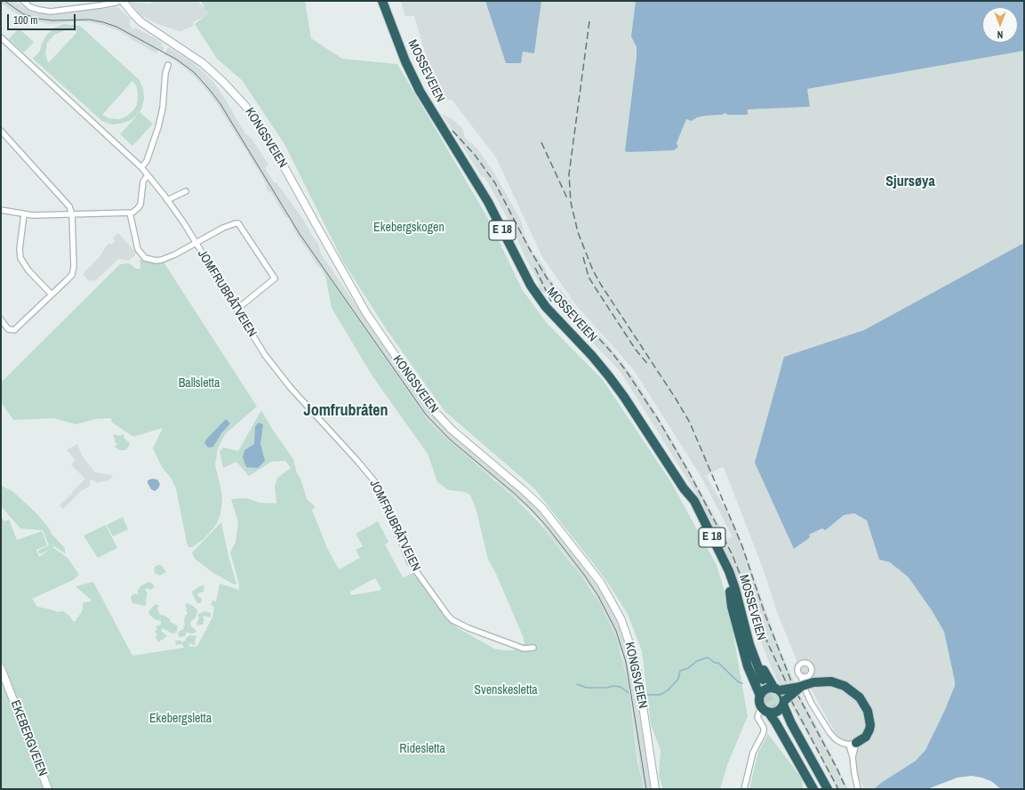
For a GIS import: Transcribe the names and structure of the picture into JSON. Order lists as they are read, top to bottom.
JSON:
{
  "streets": {
    "highway": ["MOSSEVEIEN", "E 18"],
    "main road": ["KONGSVEIEN", "EKEBERGVEIEN"],
    "street": ["JOMFRUBRÅTVEIEN"]
  },
  "crossings": [
    ["MOSSEVEIEN", "E 18"]
  ],
  "districts": ["Sjursøya", "Jomfrubråten"],
  "parks": [
    "Ekebergskogen",
    "Ballsletta",
    "Svenskesletta",
    "Ekebergsletta",
    "Ridesletta"
  ],
  "scale_bar": "100 m",
  "north": "bottom"
}
